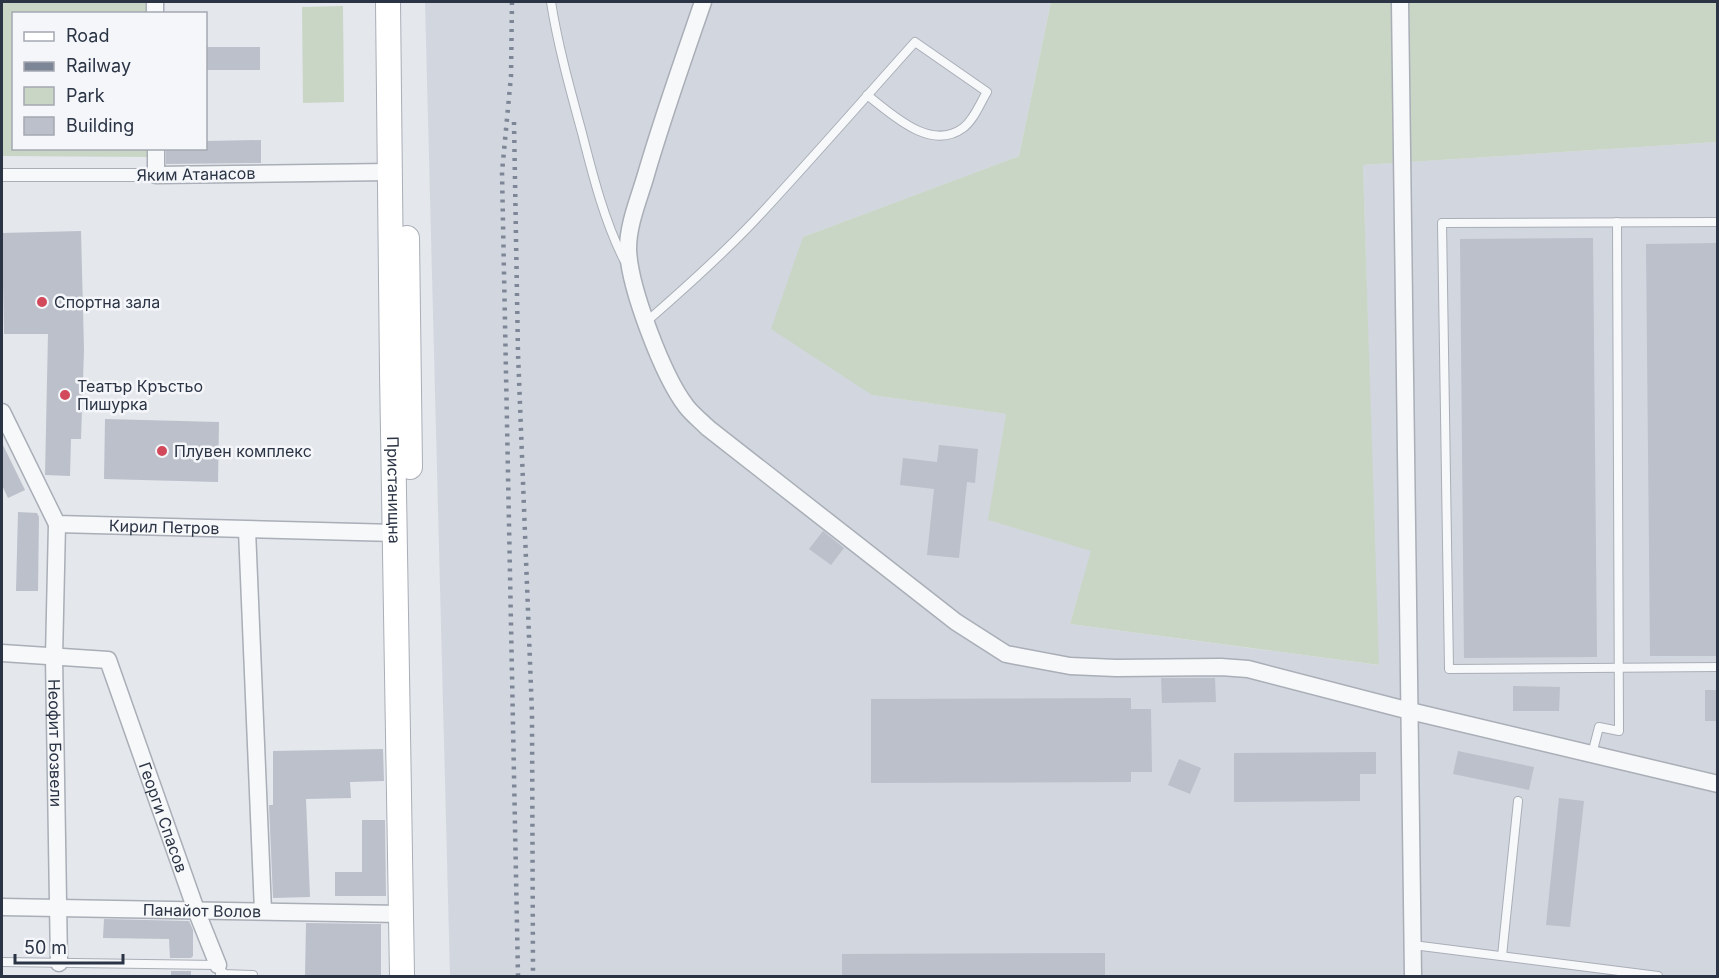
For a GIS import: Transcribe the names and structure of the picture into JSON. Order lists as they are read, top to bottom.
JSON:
{
  "streets": {
    "main road": ["Пристанищна"],
    "street": [
      "Яким Атанасов",
      "Кирил Петров",
      "Неофит Бозвели",
      "Георги Спасов",
      "Панайот Волов"
    ]
  },
  "crossings": [
    ["Яким Атанасов", "Пристанищна"],
    ["Пристанищна", "Кирил Петров"],
    ["Пристанищна", "Панайот Волов"],
    ["Кирил Петров", "Неофит Бозвели"],
    ["Неофит Бозвели", "Георги Спасов"],
    ["Неофит Бозвели", "Панайот Волов"],
    ["Георги Спасов", "Панайот Волов"]
  ],
  "places": ["Спортна зала", "Театър Кръстьо Пишурка", "Плувен комплекс"],
  "legend": [
    "Road",
    "Railway",
    "Park",
    "Building"
  ],
  "scale_bar": "50 m"
}
